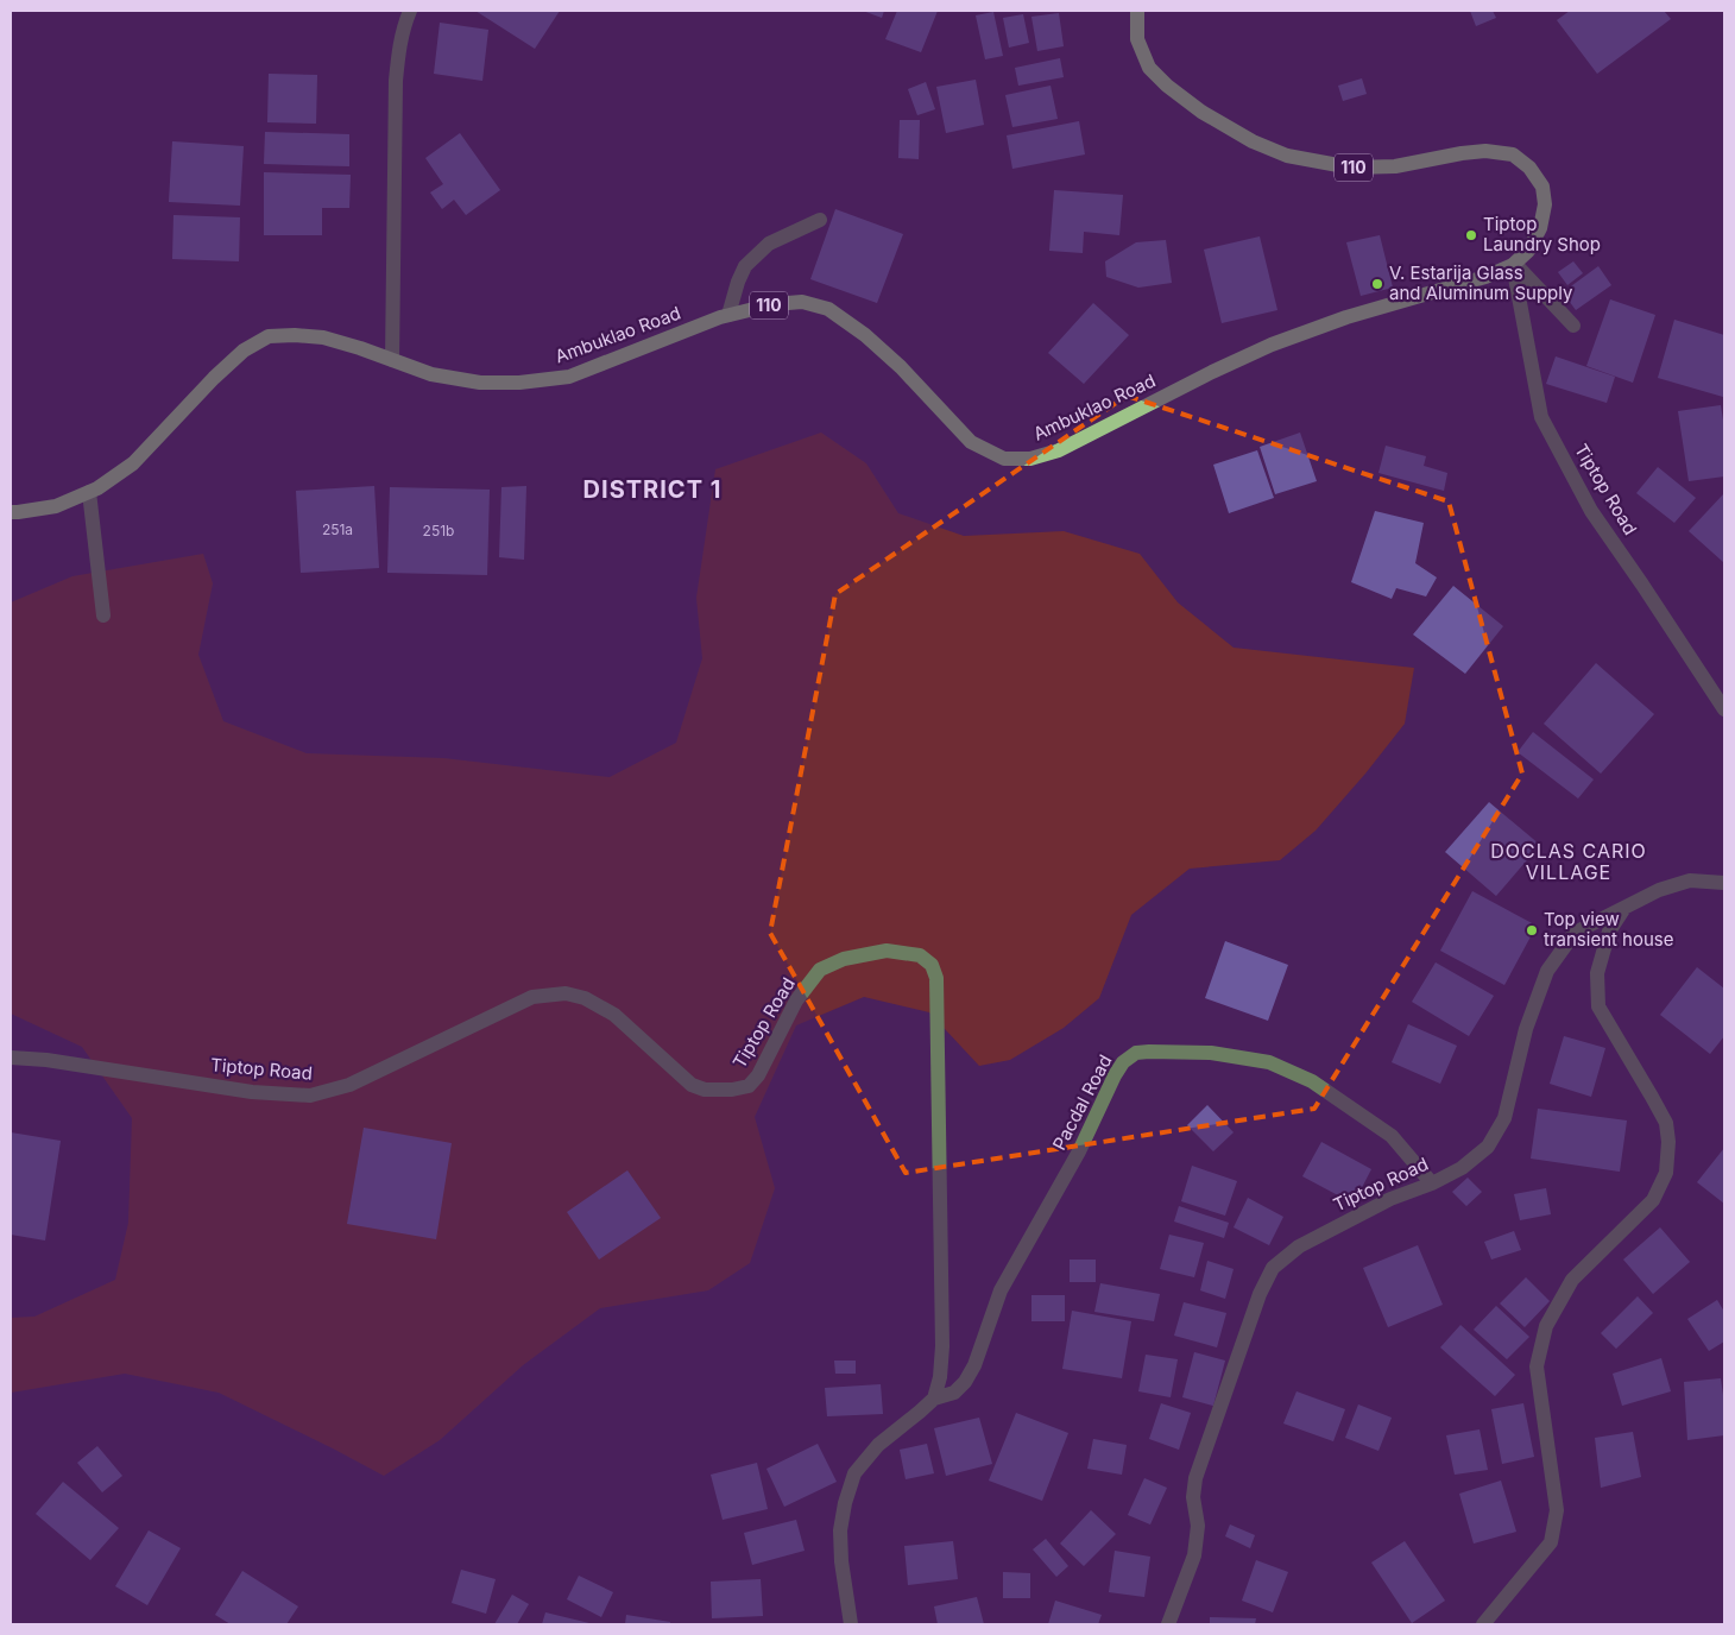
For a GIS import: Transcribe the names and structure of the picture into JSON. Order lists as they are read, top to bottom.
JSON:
{
  "streets": {
    "main road": ["110", "Ambuklao Road"],
    "street": ["Tiptop Road", "Pacdal Road"]
  },
  "crossings": [
    ["Ambuklao Road", "Tiptop Road"],
    ["Tiptop Road", "Pacdal Road"]
  ],
  "districts": ["DISTRICT 1", "DOCLAS CARIO VILLAGE"],
  "places": ["Tiptop Laundry Shop", "V. Estarija Glass and Aluminum Supply", "Top view transient house"],
  "house_numbers": ["251a", "251b"]
}
